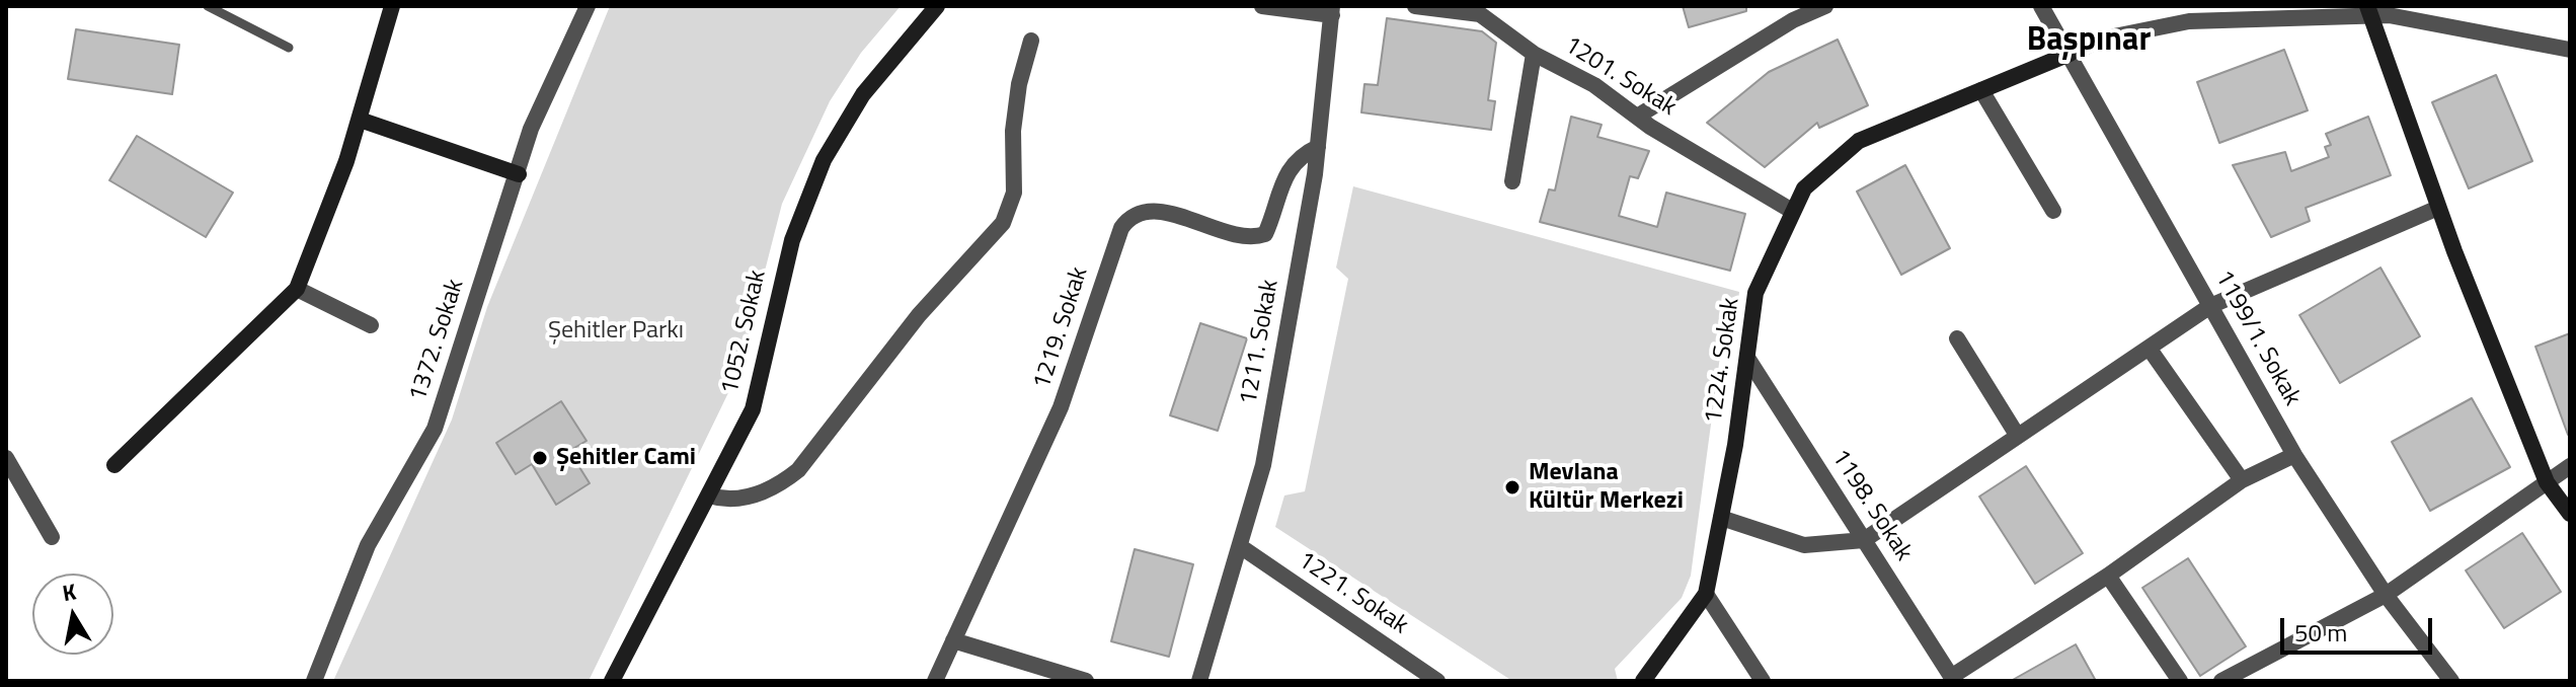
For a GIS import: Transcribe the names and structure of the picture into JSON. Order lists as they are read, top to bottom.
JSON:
{
  "streets": {
    "street": [
      "1201. Sokak",
      "1219. Sokak",
      "1052. Sokak",
      "1199/1. Sokak",
      "1372. Sokak",
      "1211. Sokak",
      "1224. Sokak",
      "1198. Sokak",
      "1221. Sokak"
    ]
  },
  "crossings": [
    ["1201. Sokak", "1224. Sokak"],
    ["1219. Sokak", "1211. Sokak"],
    ["1199/1. Sokak", "1224. Sokak"],
    ["1211. Sokak", "1221. Sokak"],
    ["1224. Sokak", "1198. Sokak"]
  ],
  "districts": ["Başpınar"],
  "parks": ["Şehitler Parkı"],
  "places": ["Şehitler Cami", "Mevlana Kültür Merkezi"],
  "scale_bar": "50 m",
  "north": "top"
}
